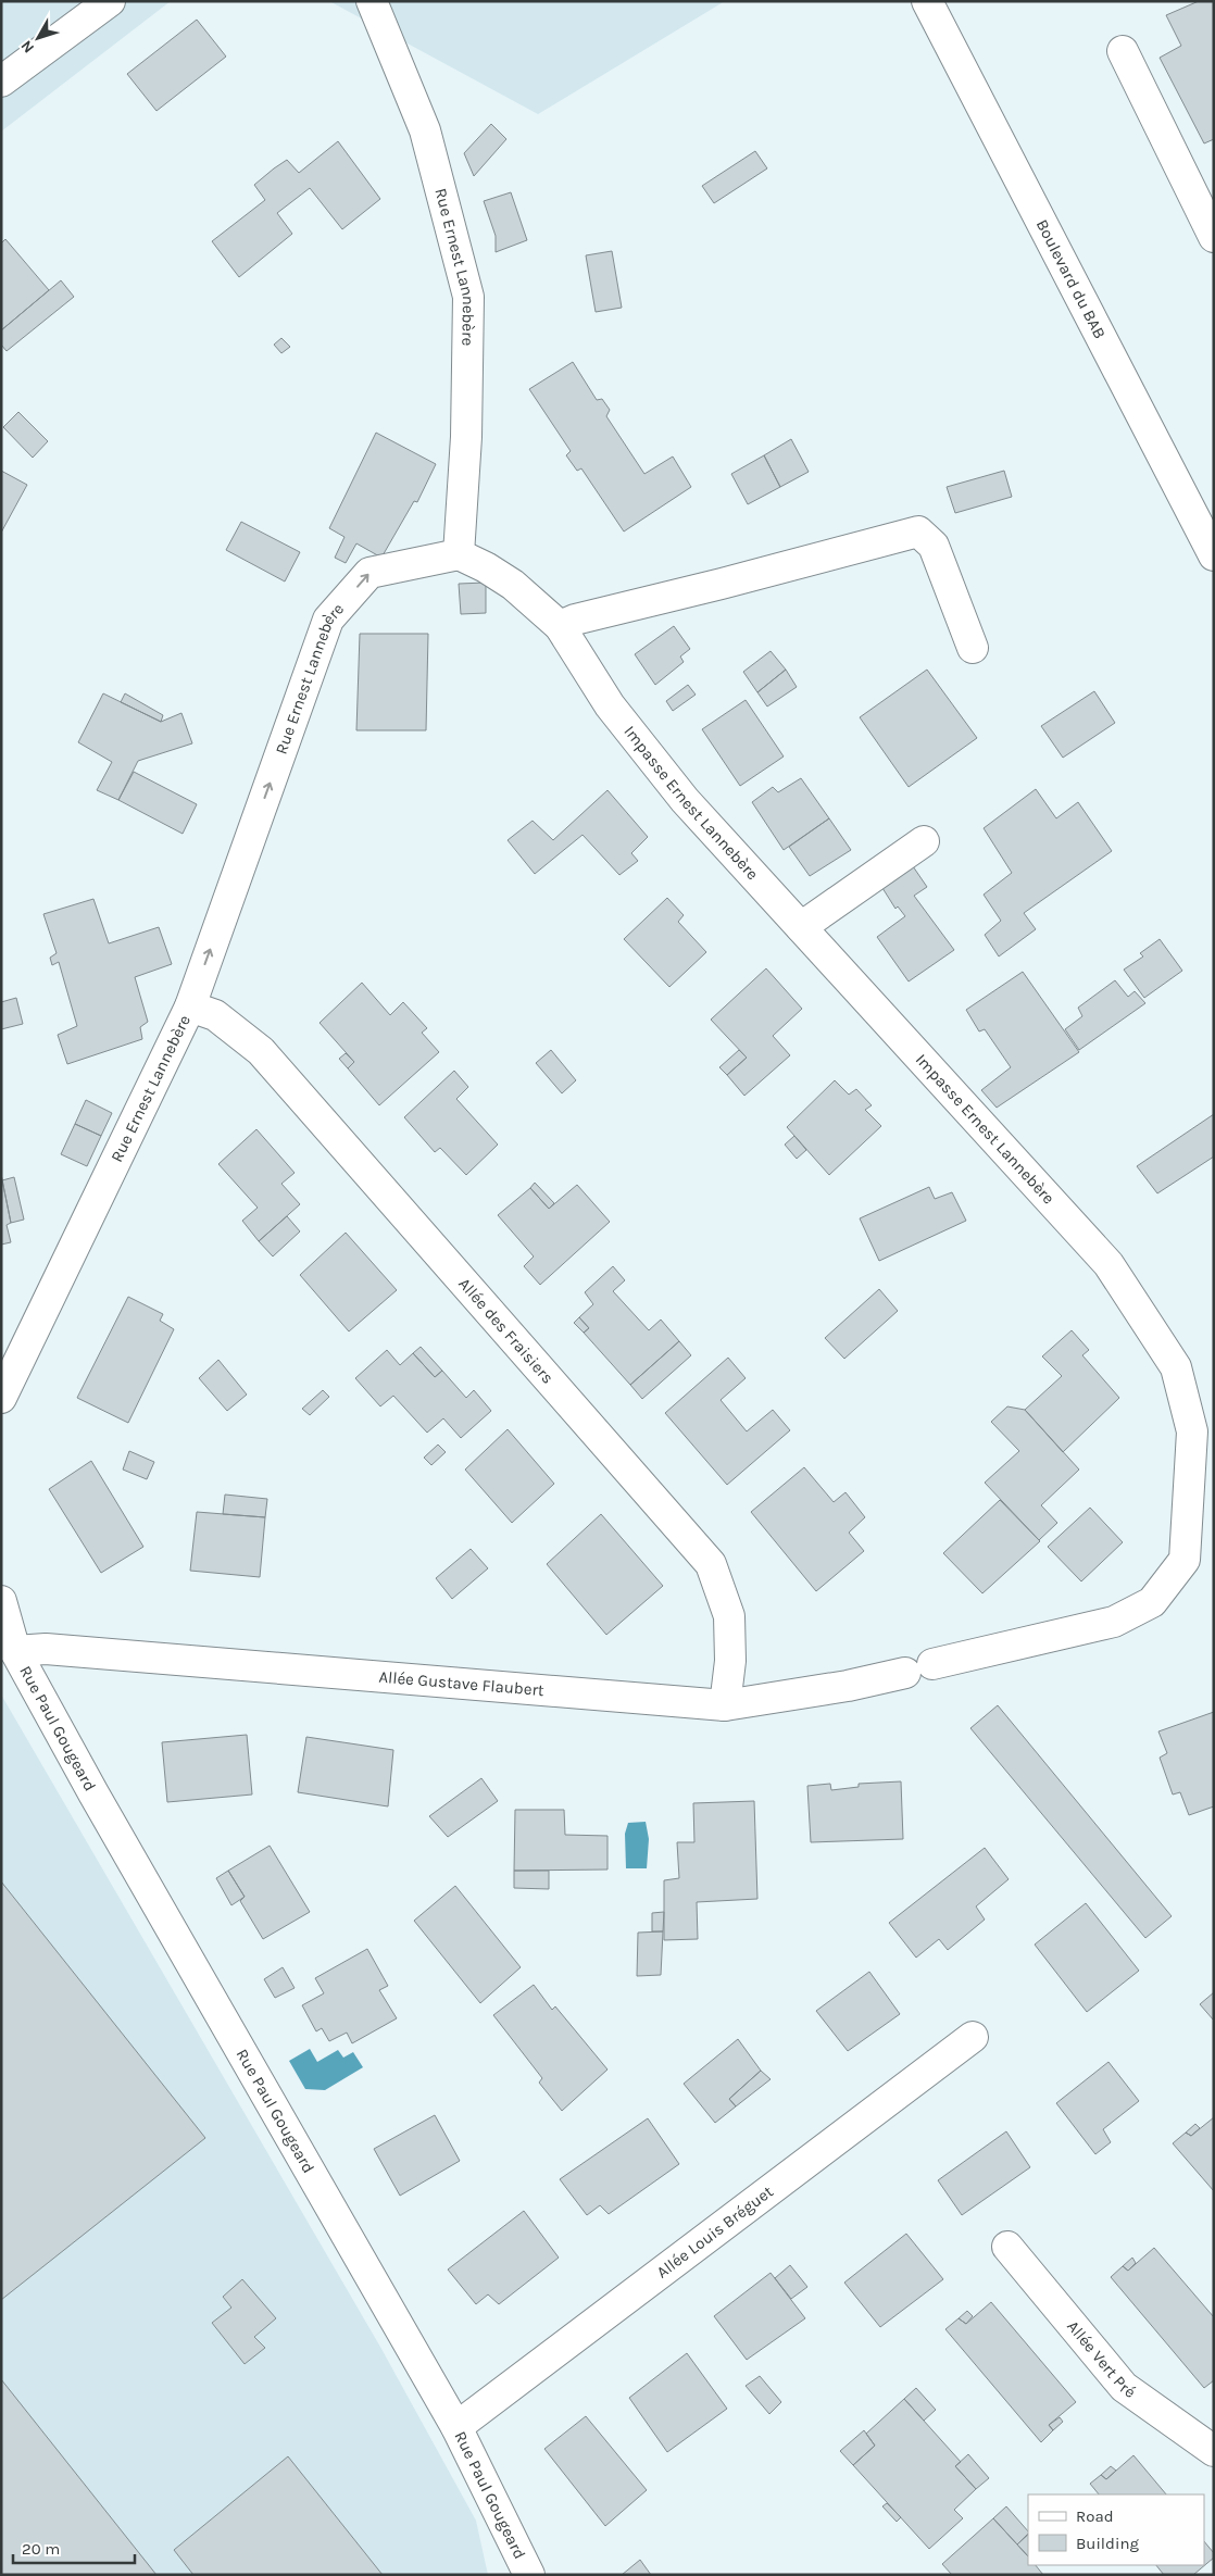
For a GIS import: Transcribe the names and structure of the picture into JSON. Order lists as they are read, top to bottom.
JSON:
{
  "streets": {
    "street": [
      "Rue Ernest Lannebère",
      "Boulevard du BAB",
      "Impasse Ernest Lannebère",
      "Allée des Fraisiers",
      "Allée Gustave Flaubert",
      "Rue Paul Gougeard",
      "Allée Louis Bréguet",
      "Allée Vert Pré"
    ]
  },
  "crossings": [
    ["Rue Ernest Lannebère", "Impasse Ernest Lannebère"],
    ["Rue Ernest Lannebère", "Allée des Fraisiers"],
    ["Impasse Ernest Lannebère", "Allée Gustave Flaubert"],
    ["Allée des Fraisiers", "Allée Gustave Flaubert"],
    ["Allée Gustave Flaubert", "Rue Paul Gougeard"],
    ["Rue Paul Gougeard", "Allée Louis Bréguet"]
  ],
  "legend": ["Road", "Building"],
  "scale_bar": "20 m",
  "north": "bottom left"
}
